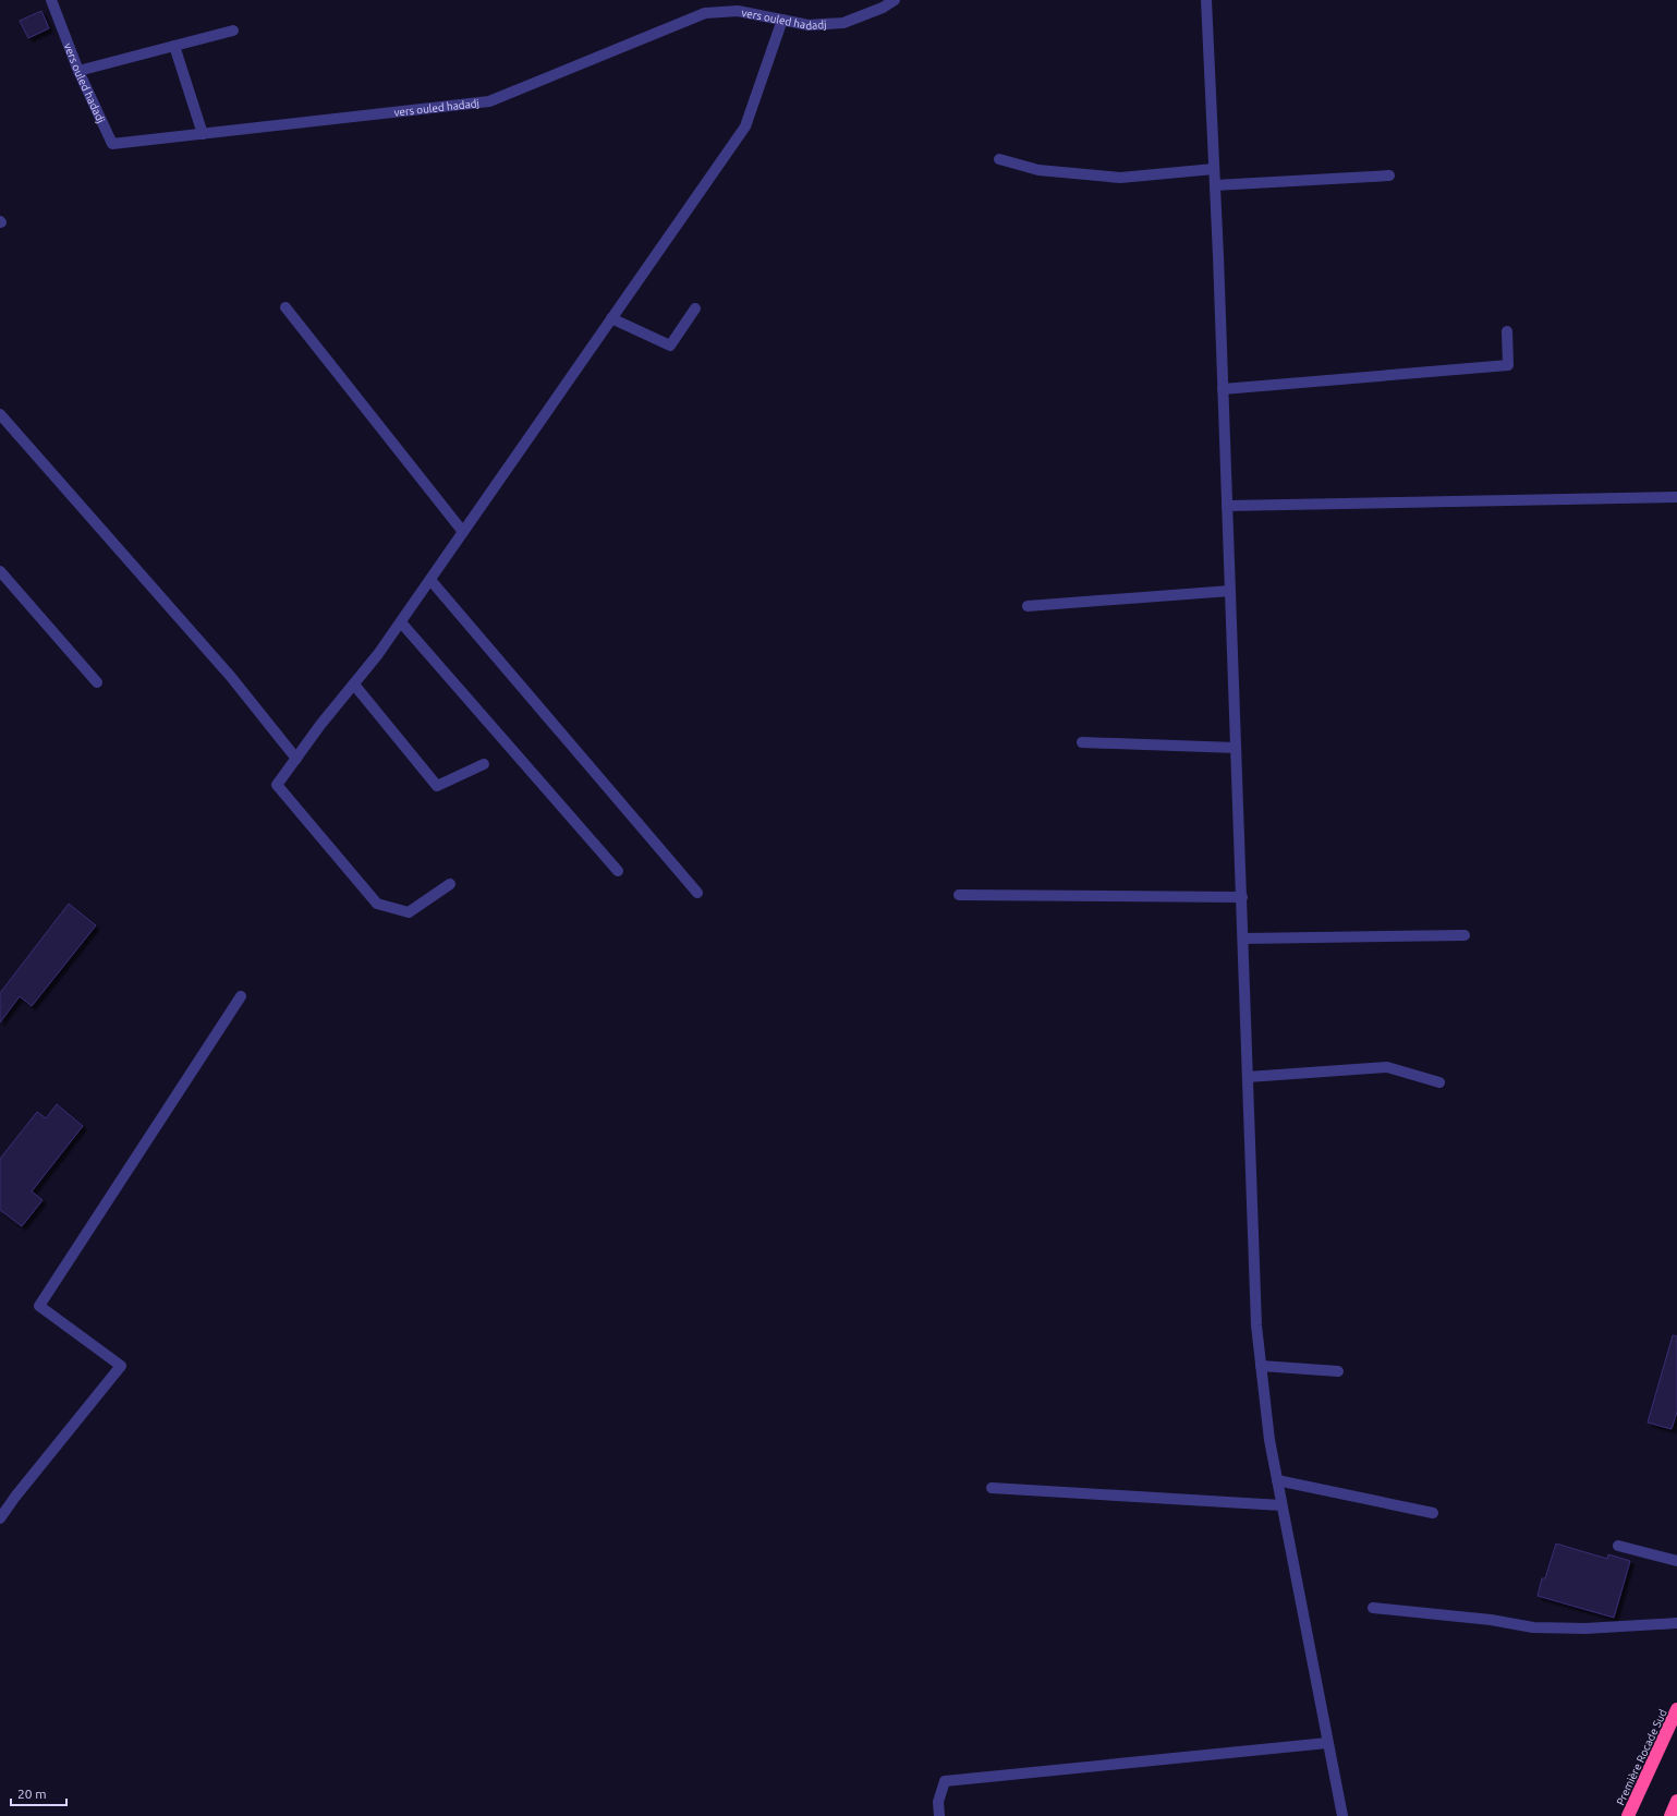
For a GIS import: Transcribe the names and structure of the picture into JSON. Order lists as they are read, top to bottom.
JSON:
{
  "streets": {
    "highway": ["Première Rocade Sud"],
    "street": ["vers ouled hadadj"]
  },
  "scale_bar": "20 m"
}
